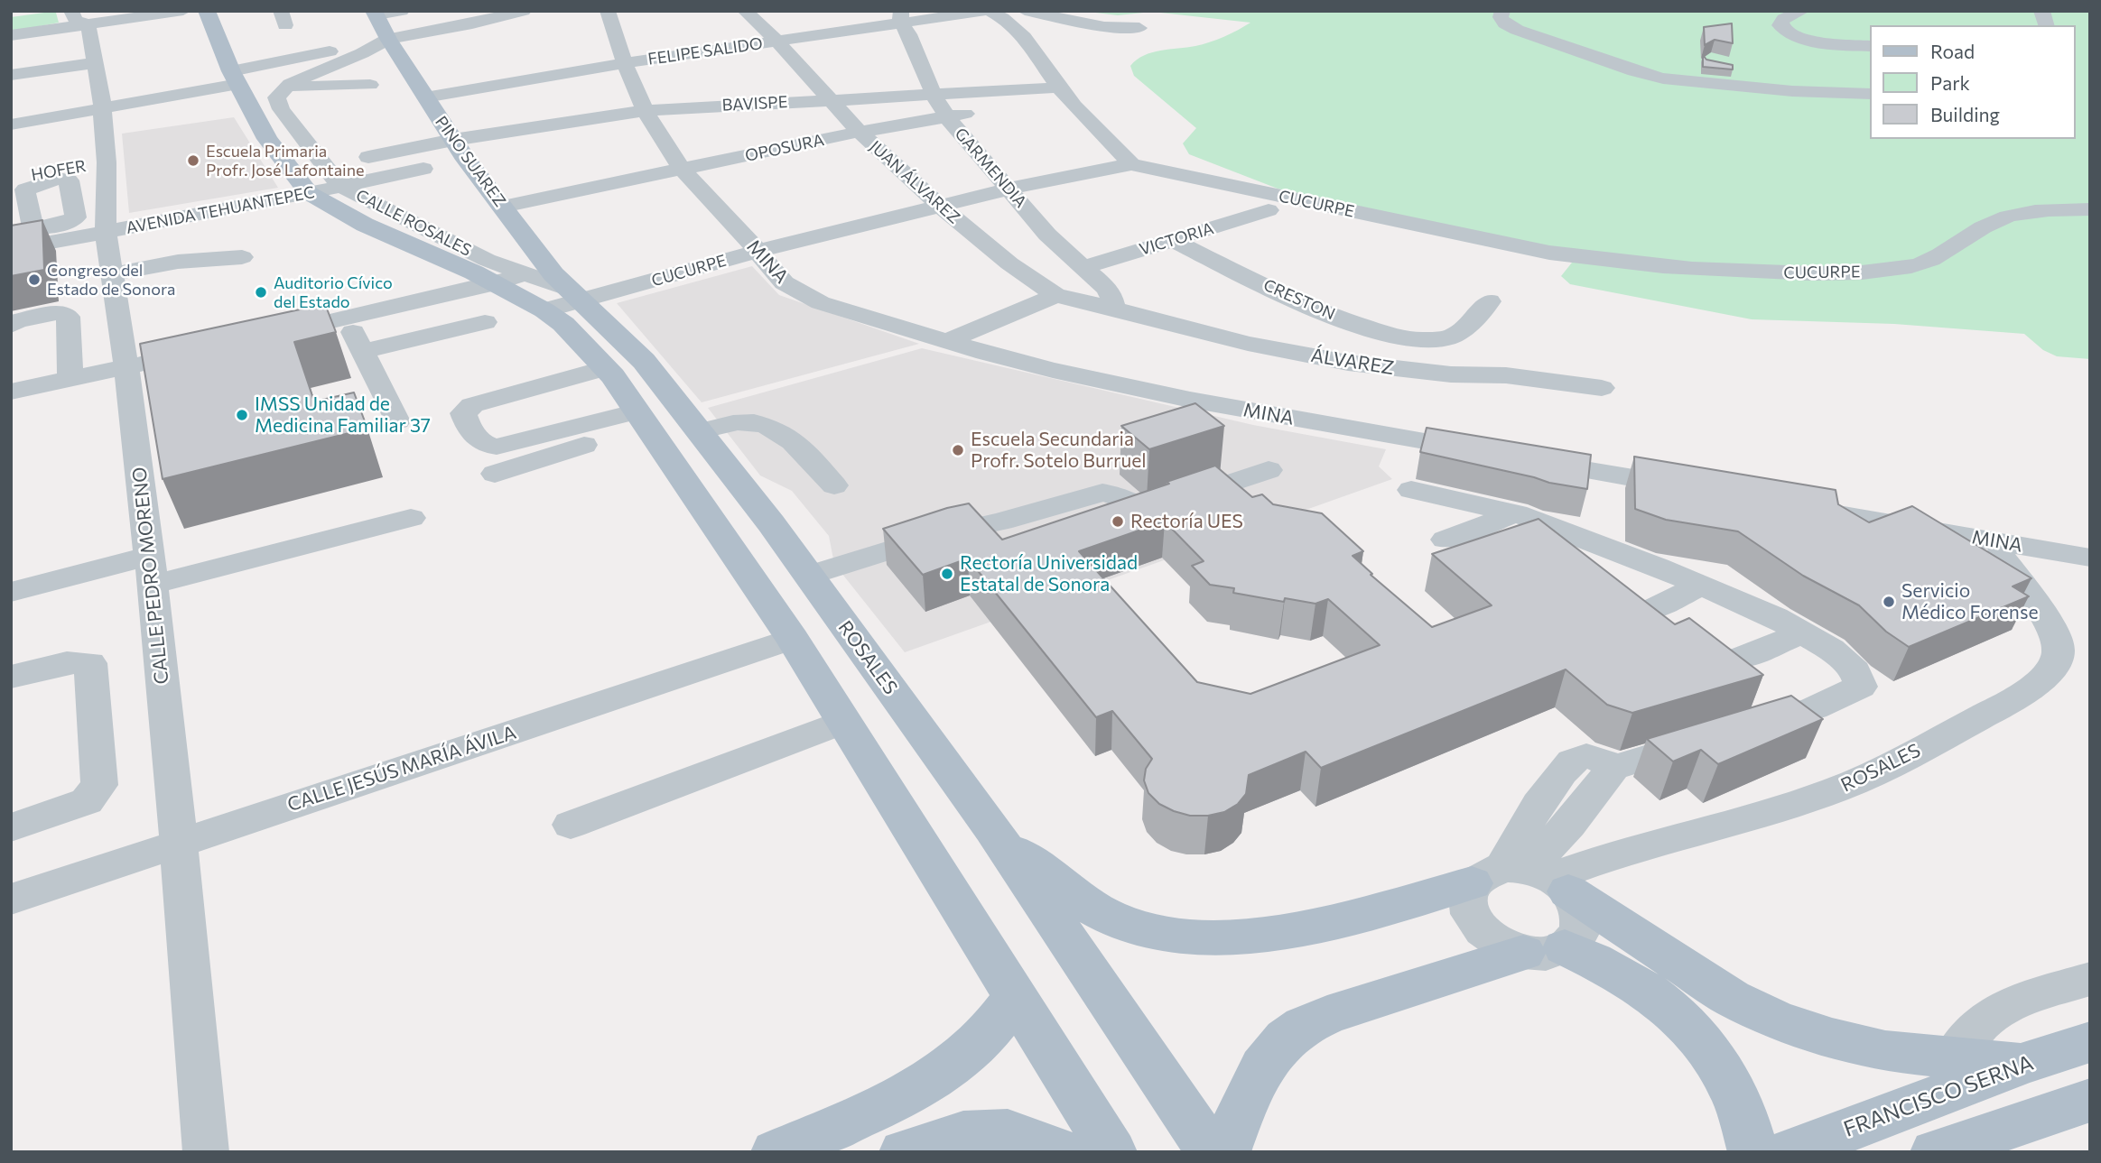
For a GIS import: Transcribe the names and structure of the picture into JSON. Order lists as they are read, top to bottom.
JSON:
{
  "streets": {
    "main road": [
      "PINO SUAREZ",
      "CALLE ROSALES",
      "ROSALES",
      "FRANCISCO SERNA"
    ],
    "street": [
      "FELIPE SALIDO",
      "BAVISPE",
      "OPOSURA",
      "GARMENDIA",
      "HOFER",
      "JUAN ÁLVAREZ",
      "CUCURPE",
      "AVENIDA TEHUANTEPEC",
      "VICTORIA",
      "MINA",
      "CRESTON",
      "ÁLVAREZ",
      "CALLE PEDRO MORENO",
      "CALLE JESÚS MARÍA ÁVILA"
    ]
  },
  "crossings": [
    ["FELIPE SALIDO", "PINO SUAREZ"],
    ["FELIPE SALIDO", "GARMENDIA"],
    ["FELIPE SALIDO", "JUAN ÁLVAREZ"],
    ["FELIPE SALIDO", "MINA"],
    ["BAVISPE", "OPOSURA"],
    ["BAVISPE", "PINO SUAREZ"],
    ["BAVISPE", "GARMENDIA"],
    ["BAVISPE", "JUAN ÁLVAREZ"],
    ["BAVISPE", "AVENIDA TEHUANTEPEC"],
    ["BAVISPE", "MINA"],
    ["OPOSURA", "PINO SUAREZ"],
    ["OPOSURA", "GARMENDIA"],
    ["OPOSURA", "JUAN ÁLVAREZ"],
    ["OPOSURA", "MINA"],
    ["PINO SUAREZ", "CUCURPE"],
    ["PINO SUAREZ", "AVENIDA TEHUANTEPEC"],
    ["PINO SUAREZ", "CALLE ROSALES"],
    ["PINO SUAREZ", "ROSALES"],
    ["GARMENDIA", "JUAN ÁLVAREZ"],
    ["GARMENDIA", "CUCURPE"],
    ["GARMENDIA", "VICTORIA"],
    ["GARMENDIA", "ÁLVAREZ"],
    ["HOFER", "CALLE PEDRO MORENO"],
    ["JUAN ÁLVAREZ", "CUCURPE"],
    ["JUAN ÁLVAREZ", "ÁLVAREZ"],
    ["CUCURPE", "MINA"],
    ["CUCURPE", "ROSALES"],
    ["AVENIDA TEHUANTEPEC", "CALLE ROSALES"],
    ["AVENIDA TEHUANTEPEC", "CALLE PEDRO MORENO"],
    ["CALLE ROSALES", "ROSALES"],
    ["VICTORIA", "CRESTON"],
    ["MINA", "ROSALES"],
    ["CALLE PEDRO MORENO", "CALLE JESÚS MARÍA ÁVILA"],
    ["ROSALES", "CALLE JESÚS MARÍA ÁVILA"]
  ],
  "places": [
    "Escuela Primaria Profr. José Lafontaine",
    "Congreso del Estado de Sonora",
    "Auditorio Cívico del Estado",
    "IMSS Unidad de Medicina Familiar 37",
    "Escuela Secundaria Profr. Sotelo Burruel",
    "Rectoría UES",
    "Rectoría Universidad Estatal de Sonora",
    "Servicio Médico Forense"
  ],
  "legend": ["Road", "Park", "Building"]
}
